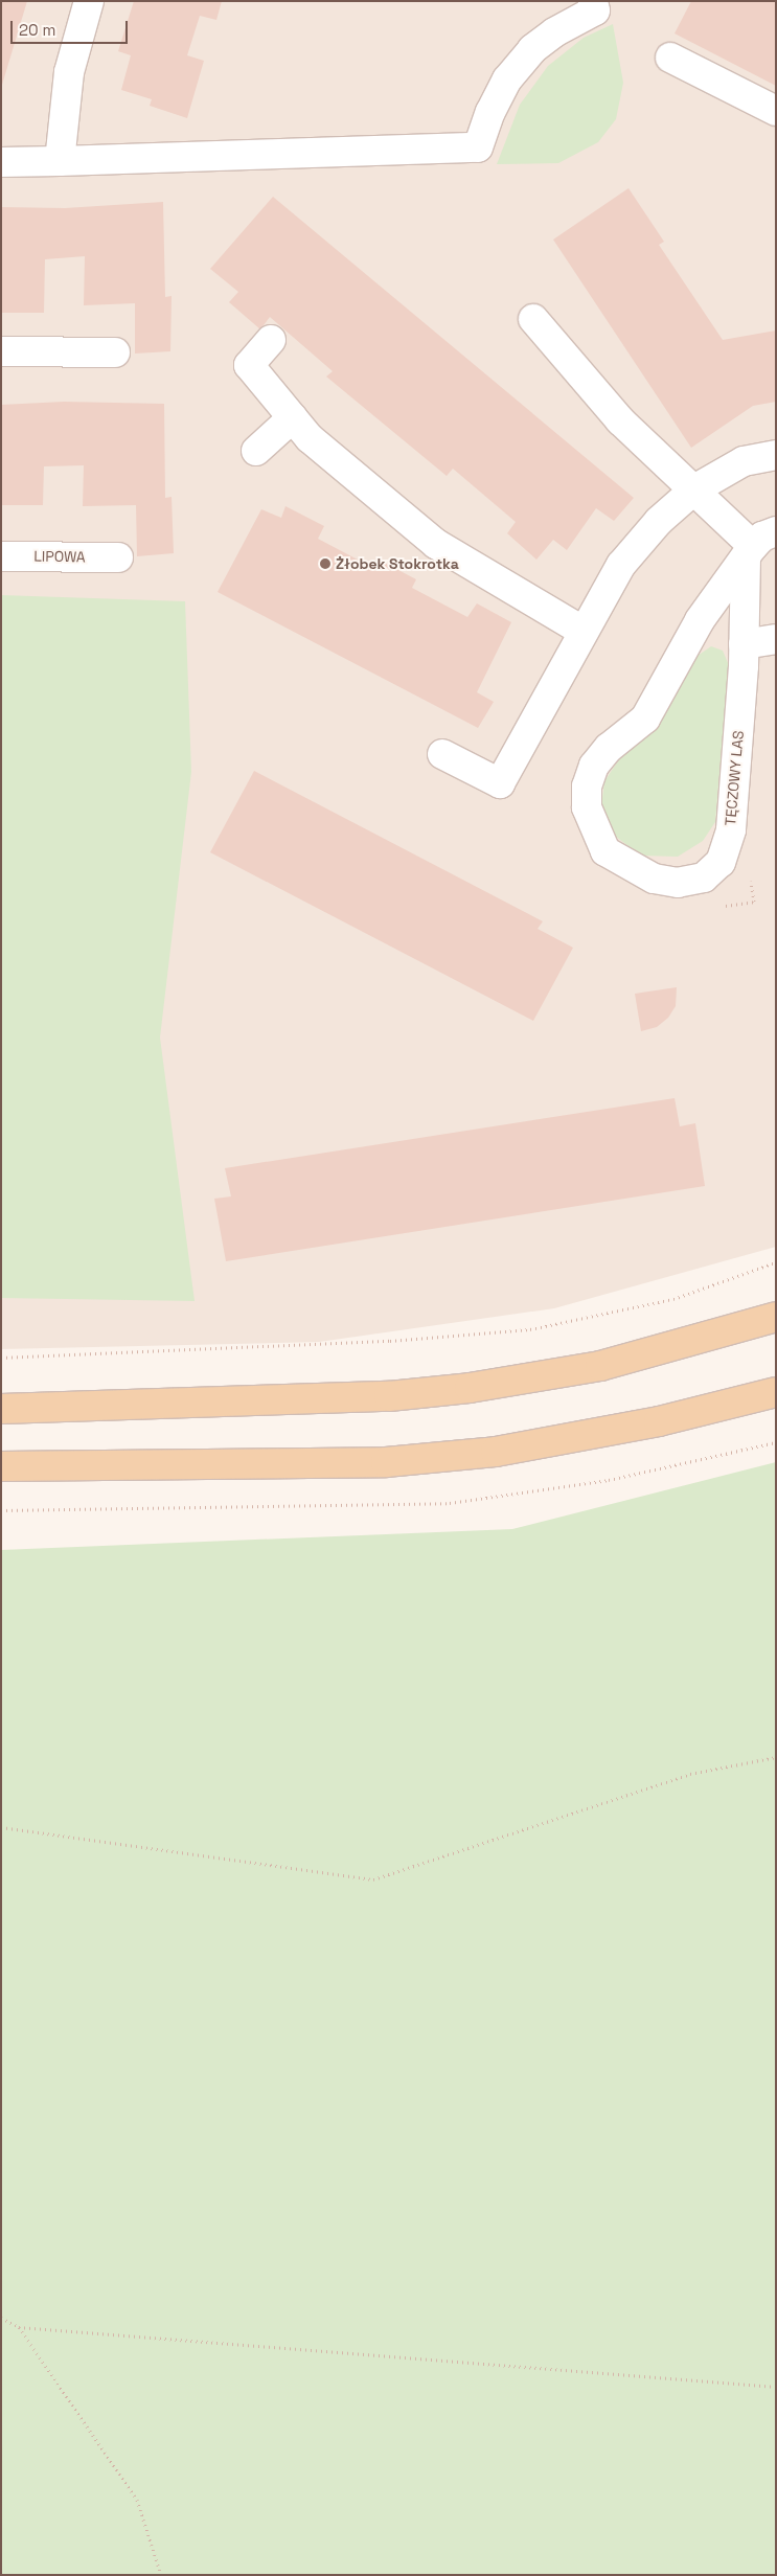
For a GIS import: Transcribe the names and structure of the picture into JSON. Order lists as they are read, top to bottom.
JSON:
{
  "streets": {
    "street": ["LIPOWA", "TĘCZOWY LAS"]
  },
  "places": ["Żłobek Stokrotka"],
  "scale_bar": "20 m"
}
